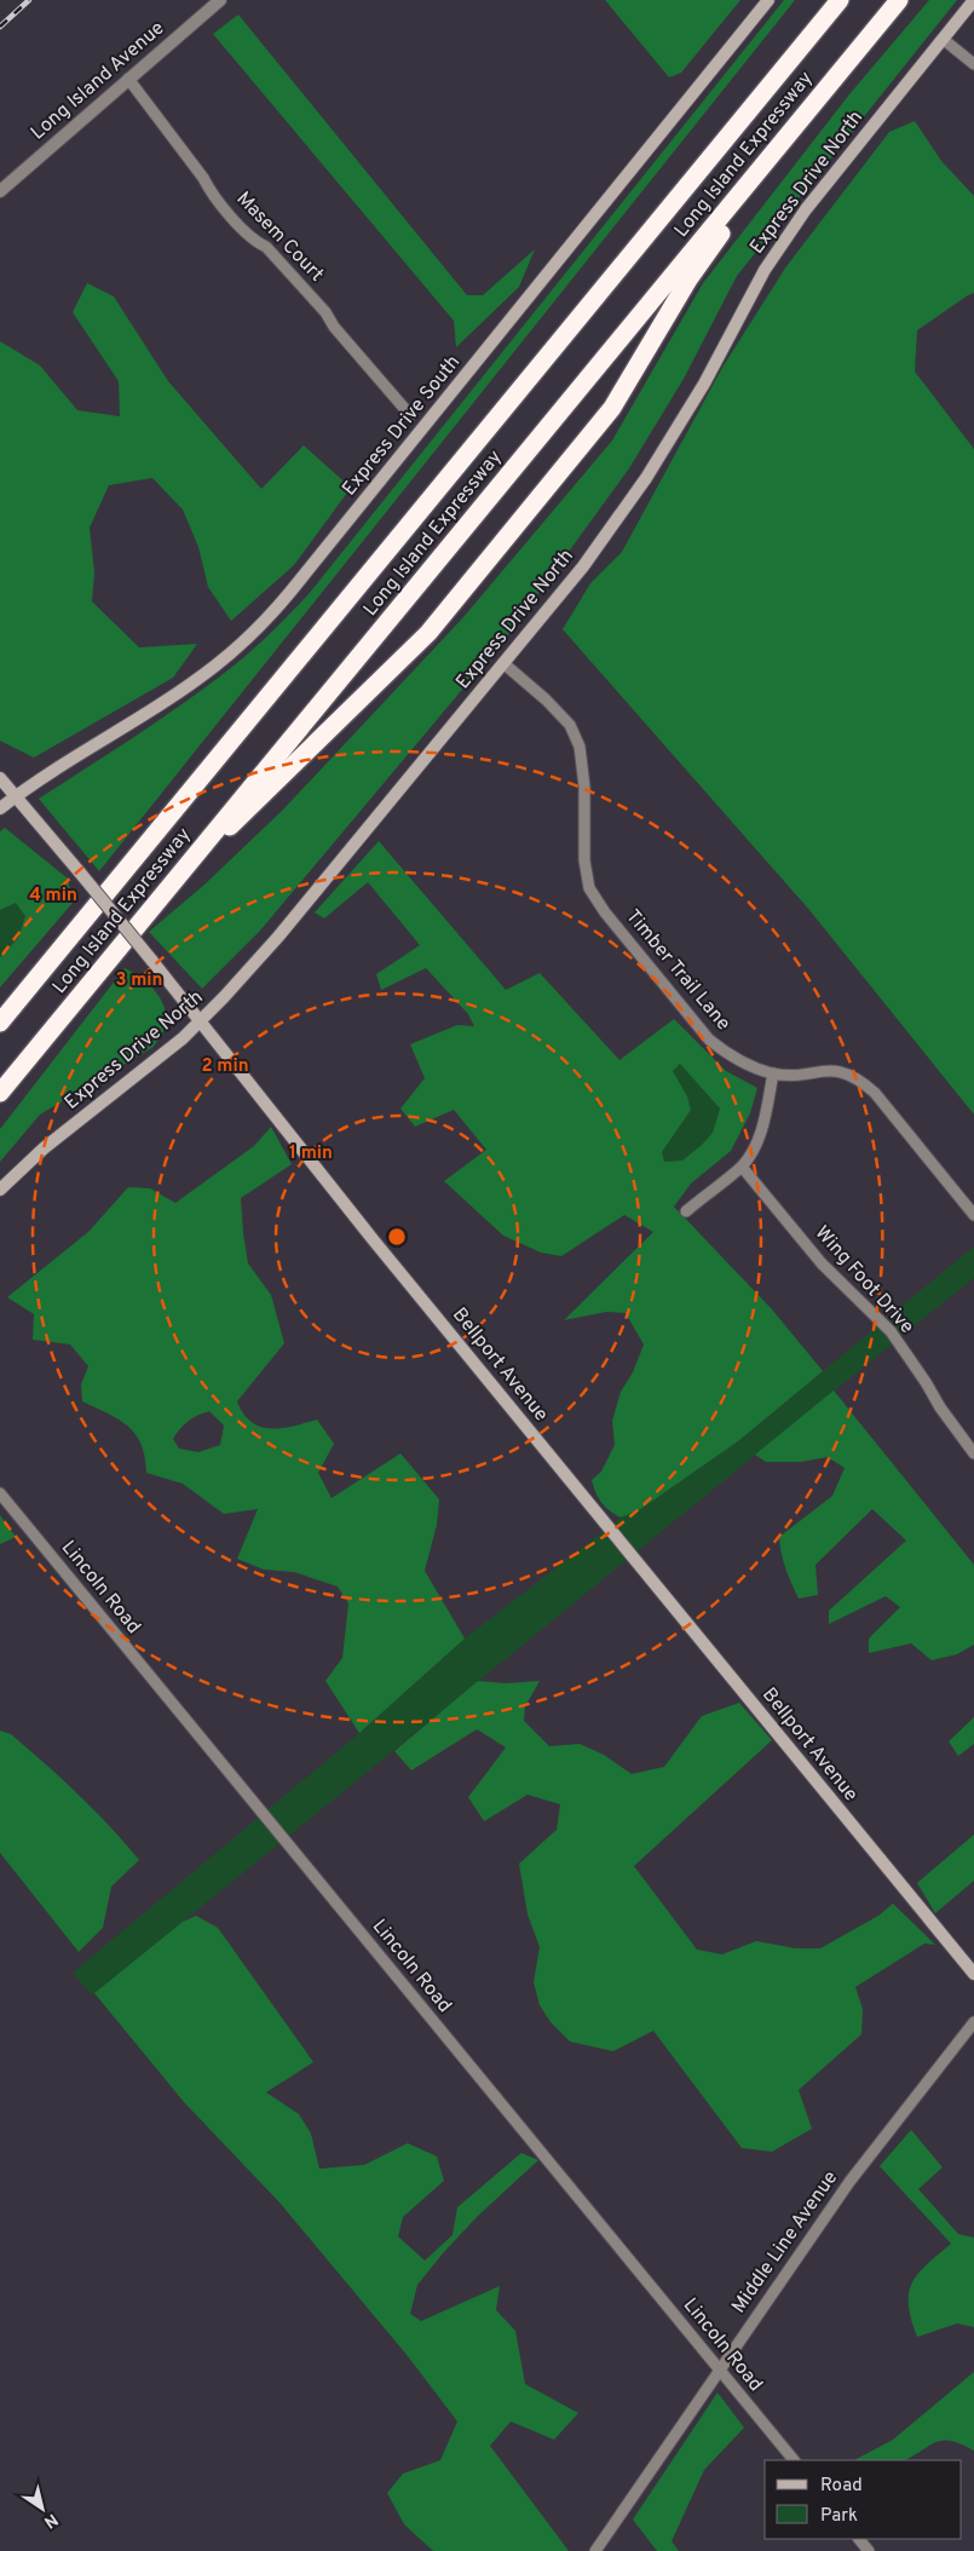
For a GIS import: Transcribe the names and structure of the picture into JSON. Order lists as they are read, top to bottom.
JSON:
{
  "streets": {
    "highway": ["Long Island Expressway"],
    "main road": ["Express Drive North", "Express Drive South", "Bellport Avenue"],
    "street": [
      "Long Island Avenue",
      "Masem Court",
      "Timber Trail Lane",
      "Wing Foot Drive",
      "Lincoln Road",
      "Middle Line Avenue"
    ]
  },
  "crossings": [
    ["Long Island Avenue", "Masem Court"],
    ["Express Drive North", "Timber Trail Lane"],
    ["Express Drive North", "Bellport Avenue"],
    ["Express Drive South", "Bellport Avenue"],
    ["Lincoln Road", "Middle Line Avenue"]
  ],
  "legend": ["Road", "Park"],
  "north": "bottom right",
  "rings": [
    "4 min",
    "3 min",
    "2 min",
    "1 min"
  ]
}
